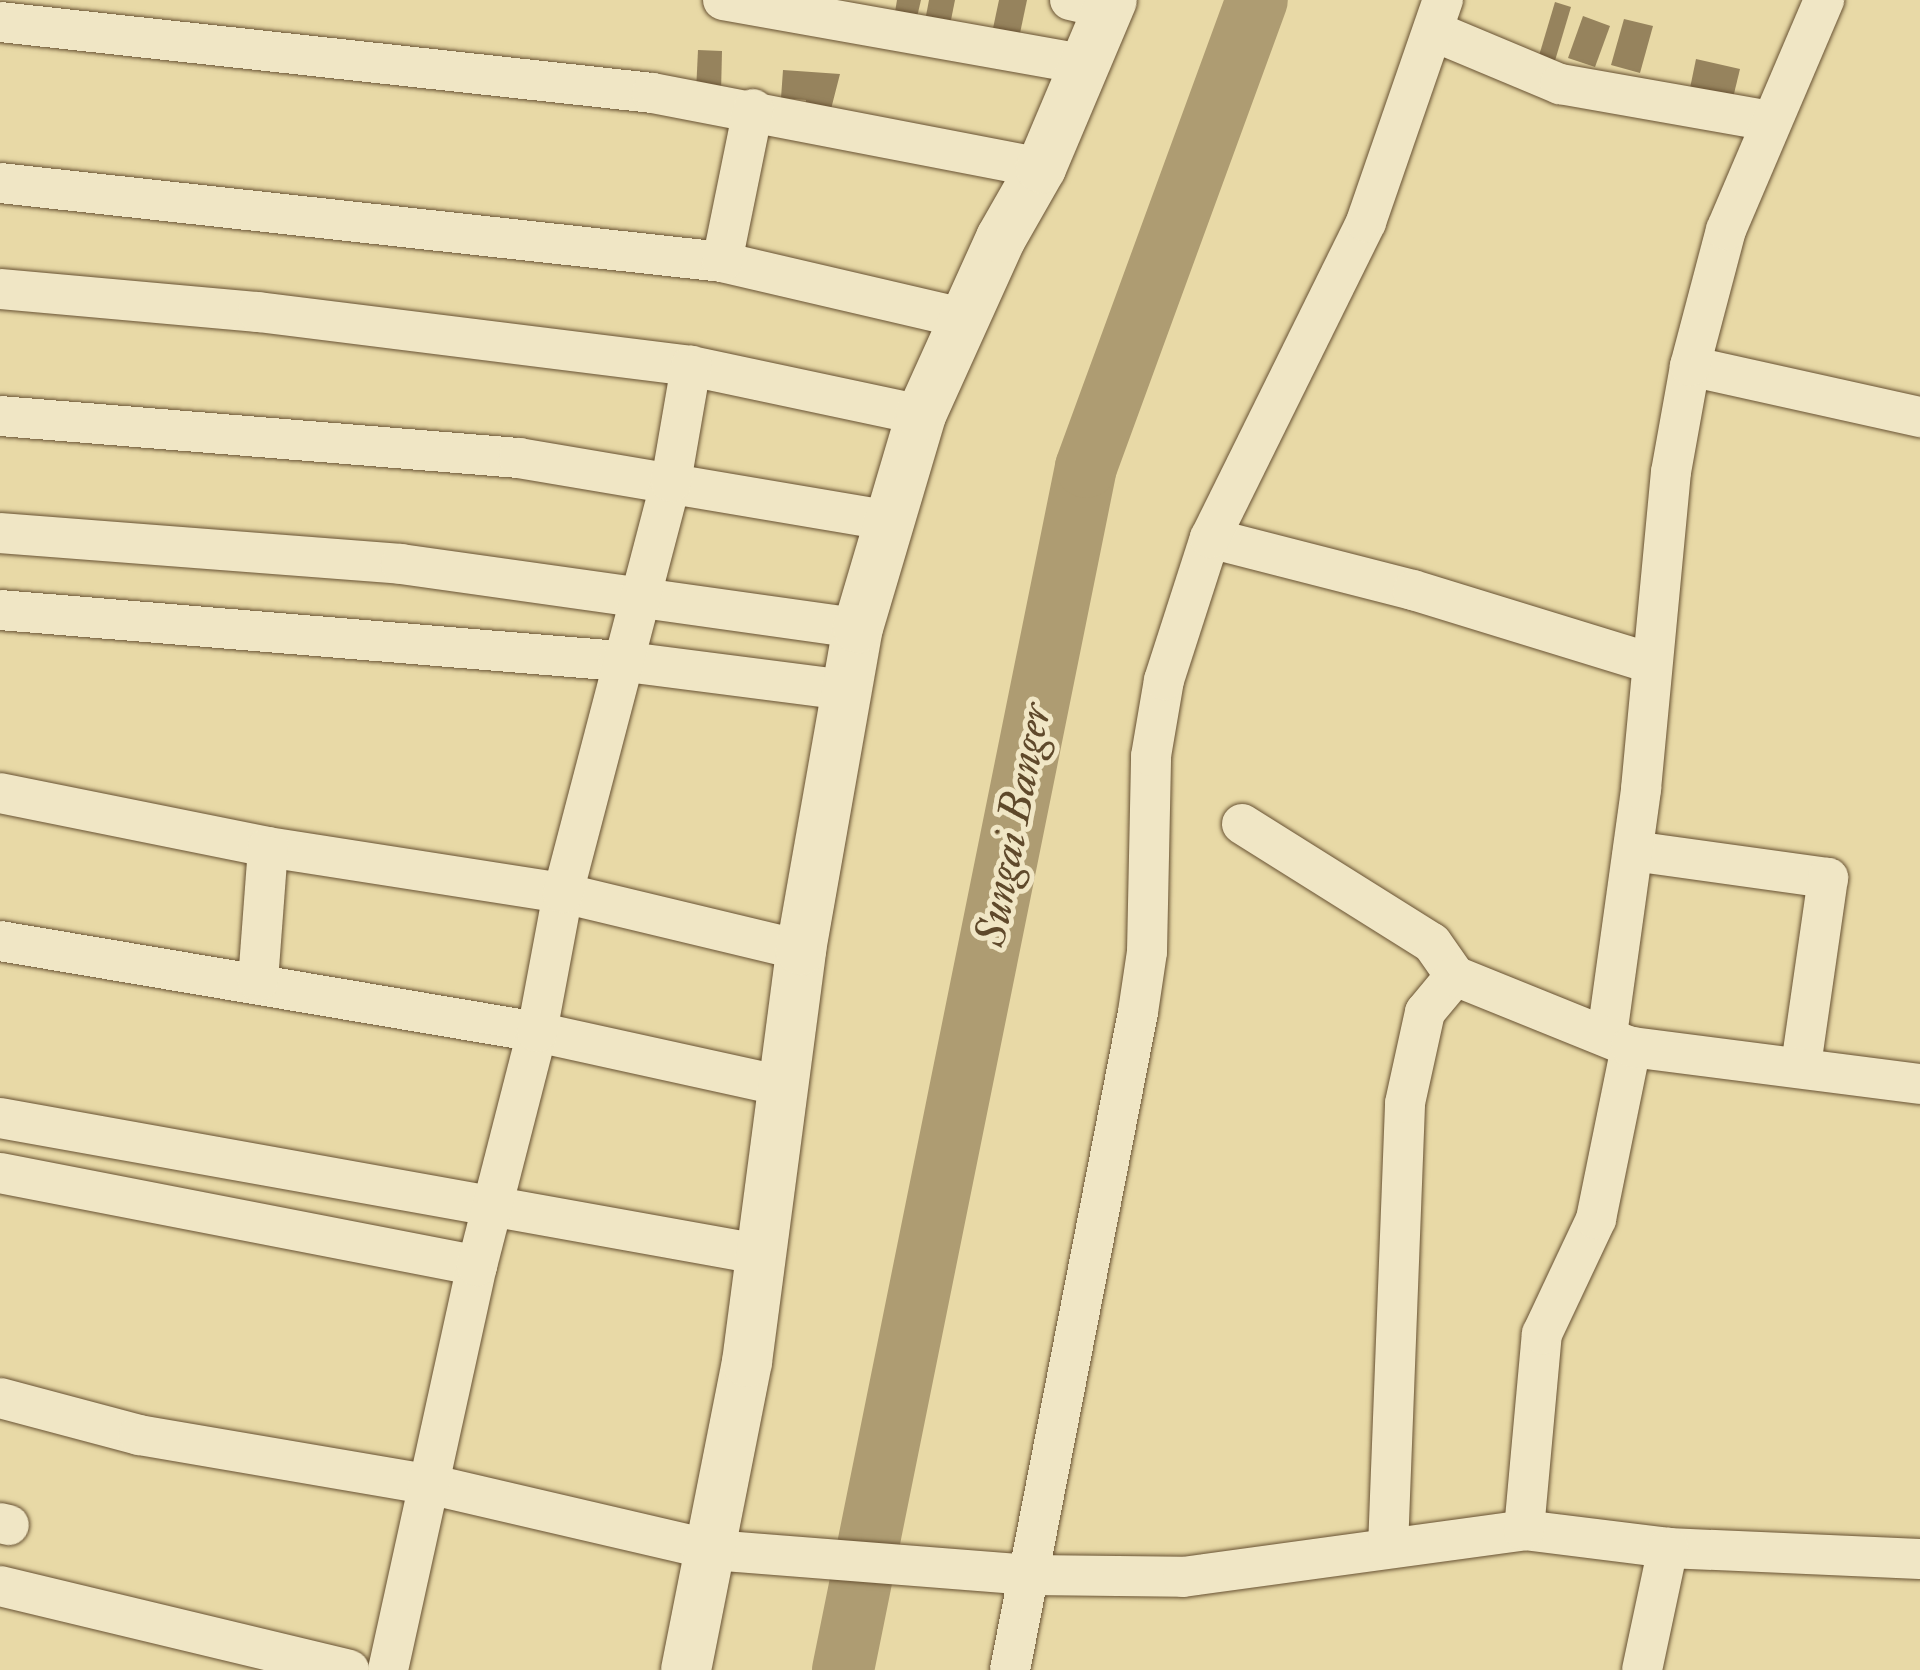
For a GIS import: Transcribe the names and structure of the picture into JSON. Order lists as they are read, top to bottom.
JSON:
{
  "water": ["Sungai Banger"]
}
